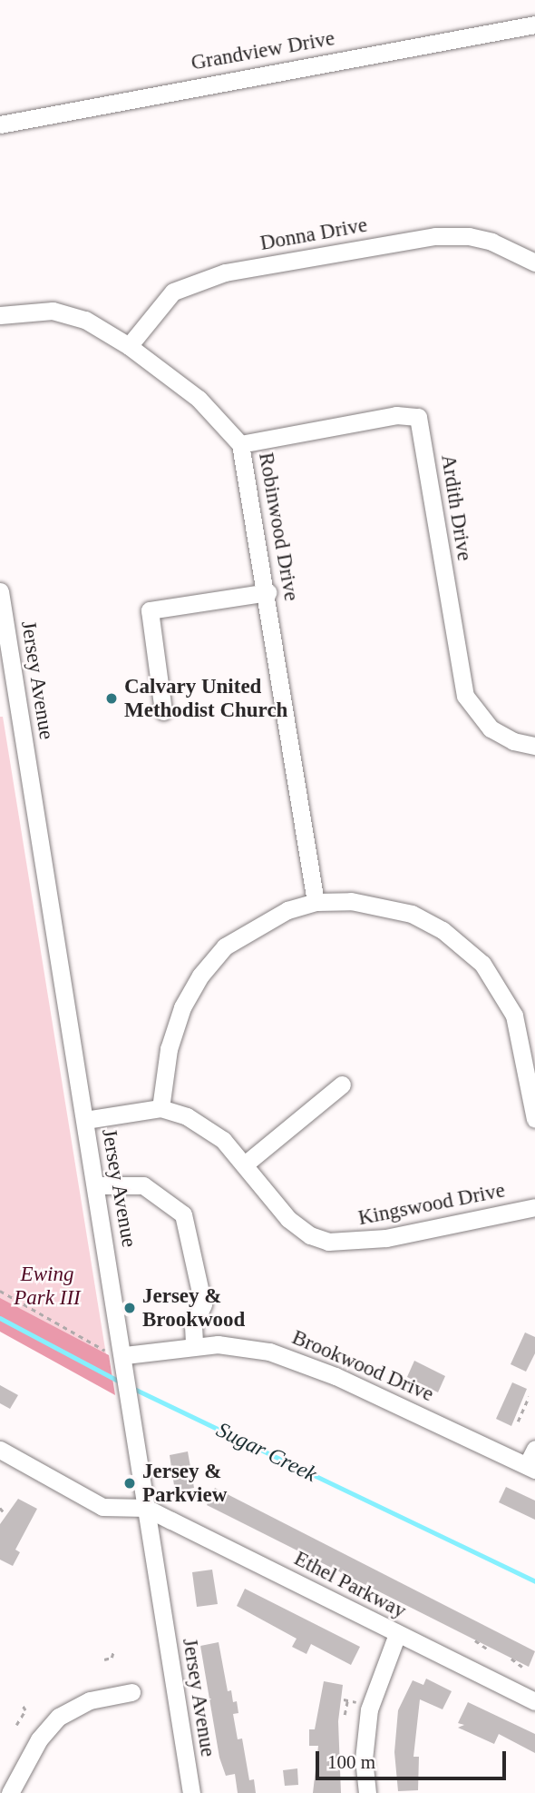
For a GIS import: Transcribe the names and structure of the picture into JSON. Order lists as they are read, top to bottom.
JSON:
{
  "streets": {
    "street": [
      "Grandview Drive",
      "Donna Drive",
      "Ardith Drive",
      "Robinwood Drive",
      "Jersey Avenue",
      "Kingswood Drive",
      "Brookwood Drive",
      "Ethel Parkway"
    ]
  },
  "crossings": [
    ["Donna Drive", "Robinwood Drive"],
    ["Ardith Drive", "Robinwood Drive"],
    ["Jersey Avenue", "Kingswood Drive"],
    ["Jersey Avenue", "Brookwood Drive"],
    ["Jersey Avenue", "Ethel Parkway"]
  ],
  "water": ["Sugar Creek"],
  "parks": ["Ewing Park III"],
  "places": ["Calvary United Methodist Church", "Jersey & Brookwood", "Jersey & Parkview"],
  "scale_bar": "100 m"
}
